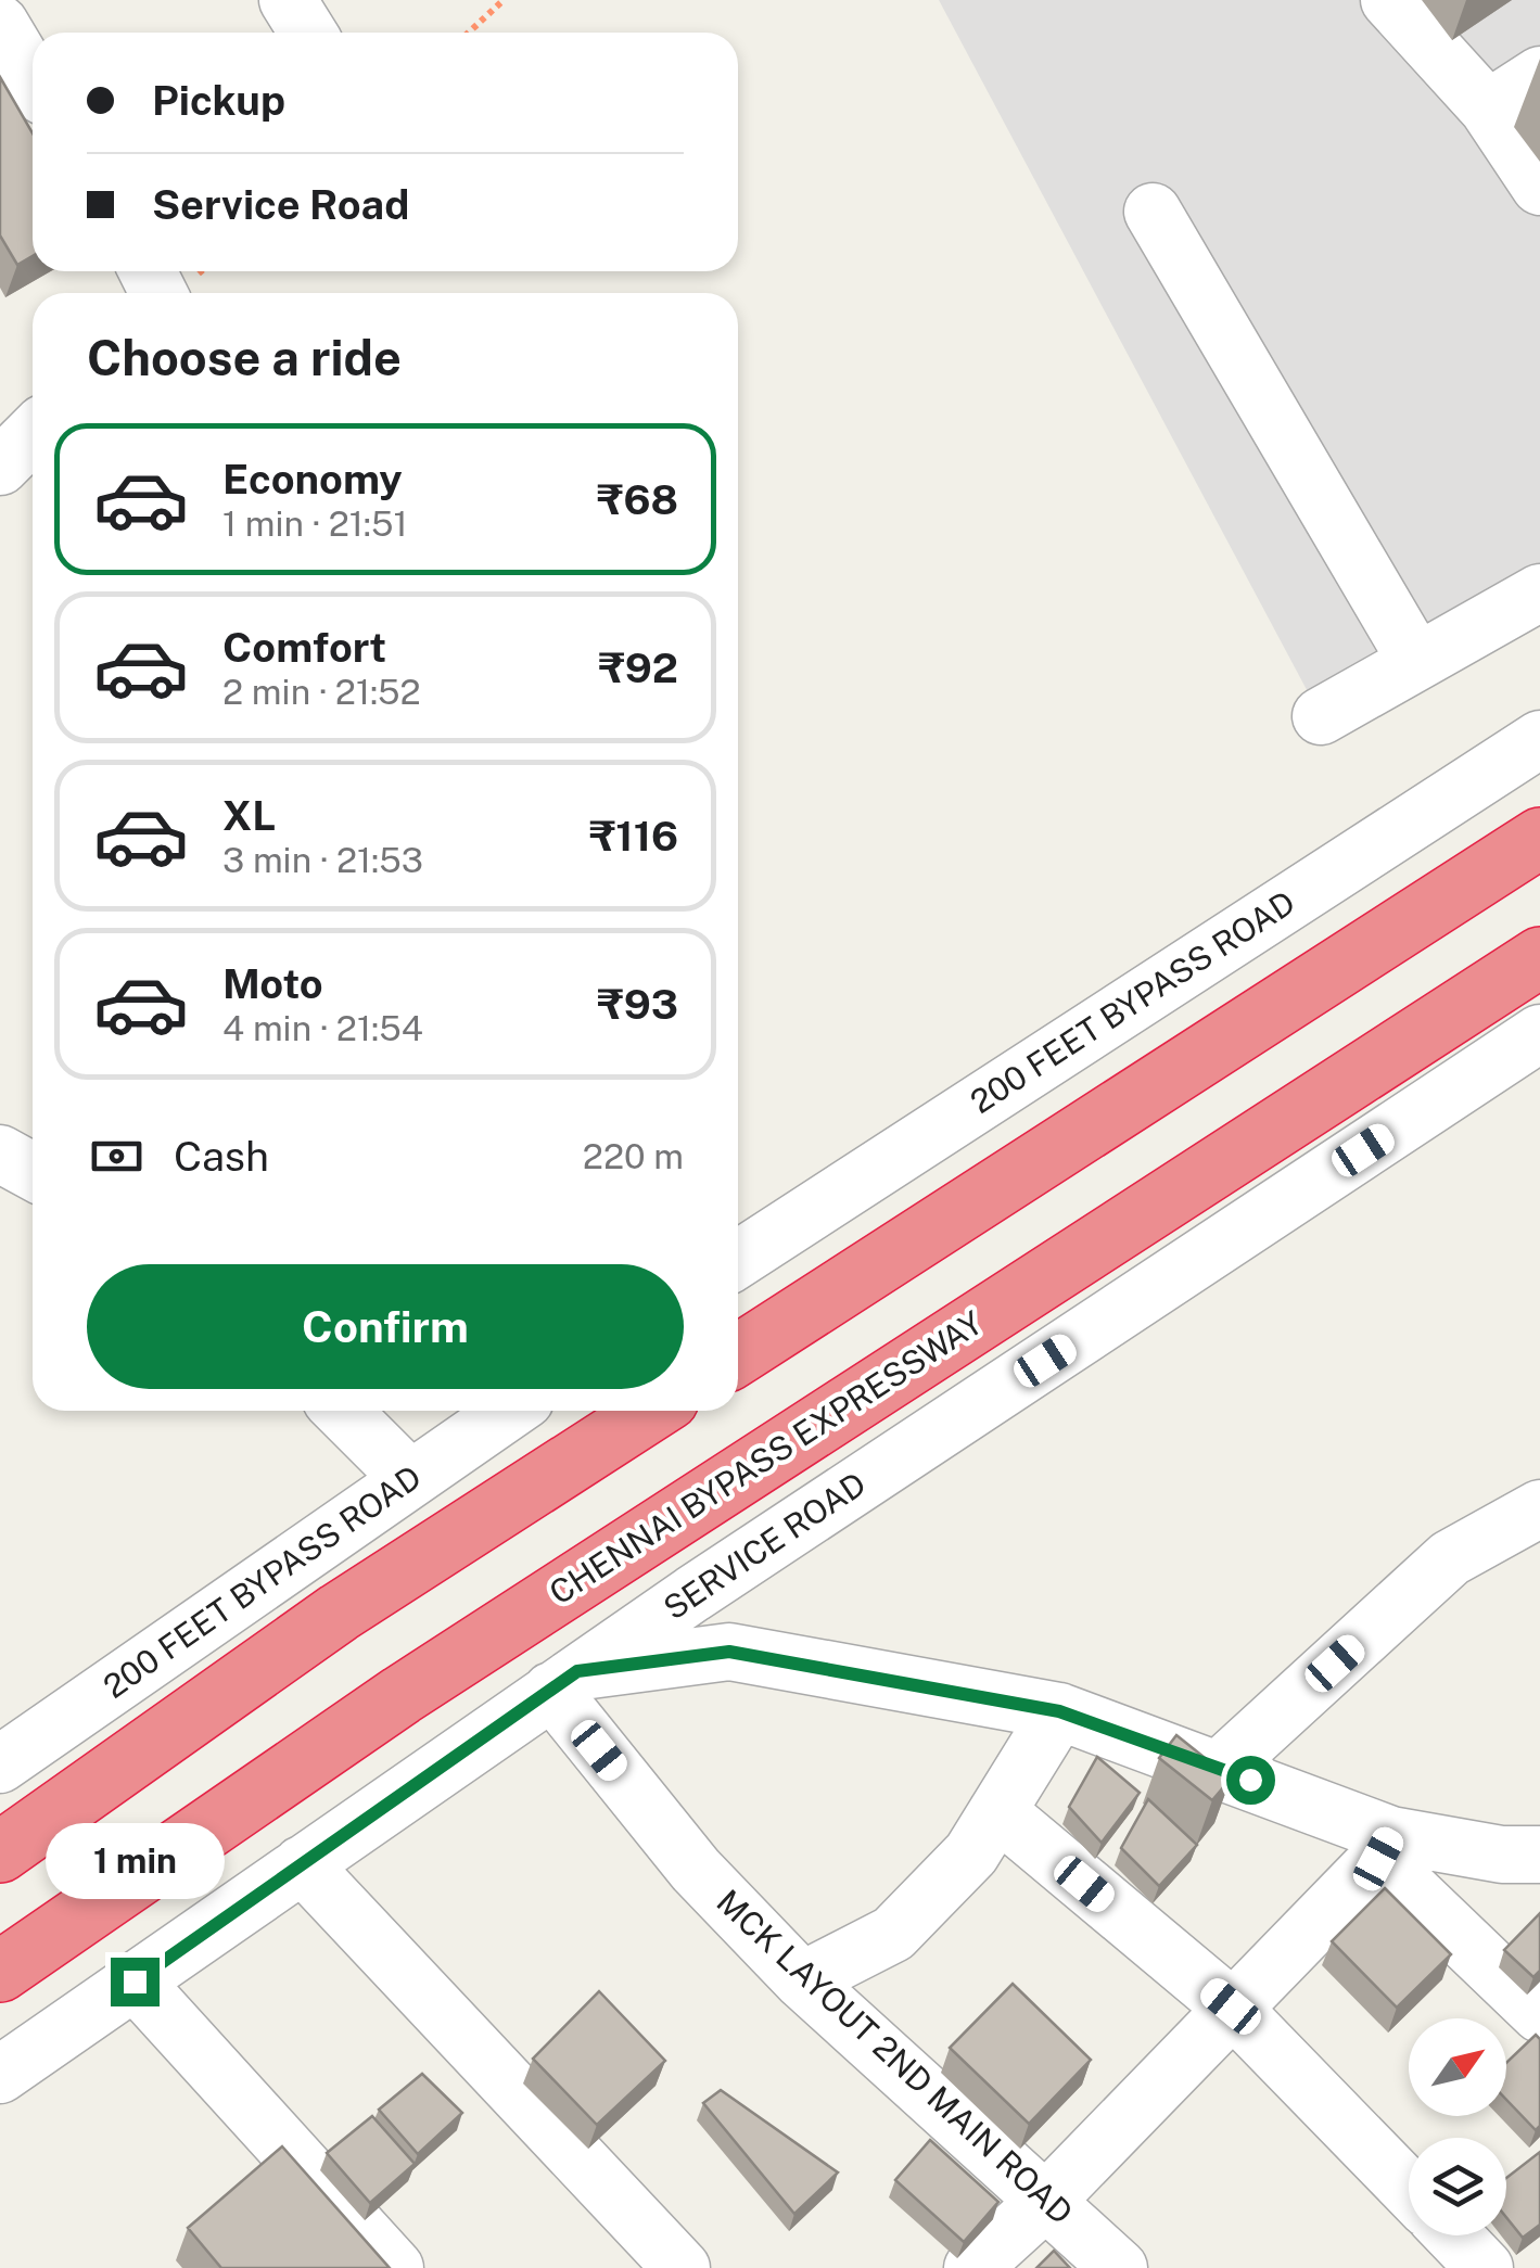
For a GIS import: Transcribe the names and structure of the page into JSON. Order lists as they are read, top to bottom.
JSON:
{
  "streets": {
    "highway": ["CHENNAI BYPASS EXPRESSWAY"],
    "street": ["200 FEET BYPASS ROAD", "SERVICE ROAD", "MCK LAYOUT 2ND MAIN ROAD"]
  },
  "crossings": [
    ["SERVICE ROAD", "MCK LAYOUT 2ND MAIN ROAD"]
  ],
  "north": "top right",
  "page": {
    "banner": ["Pickup", "Service Road"],
    "heading": "Choose a ride",
    "list": [
      {
        "name": "Economy",
        "note": "1 min · 21:51",
        "value": "₹68"
      },
      {
        "name": "Comfort",
        "note": "2 min · 21:52",
        "value": "₹92"
      },
      {
        "name": "XL",
        "note": "3 min · 21:53",
        "value": "₹116"
      },
      {
        "name": "Moto",
        "note": "4 min · 21:54",
        "value": "₹93"
      }
    ],
    "pay": ["Cash", "220 m"],
    "buttons": "Confirm",
    "bubble": "1 min"
  }
}
